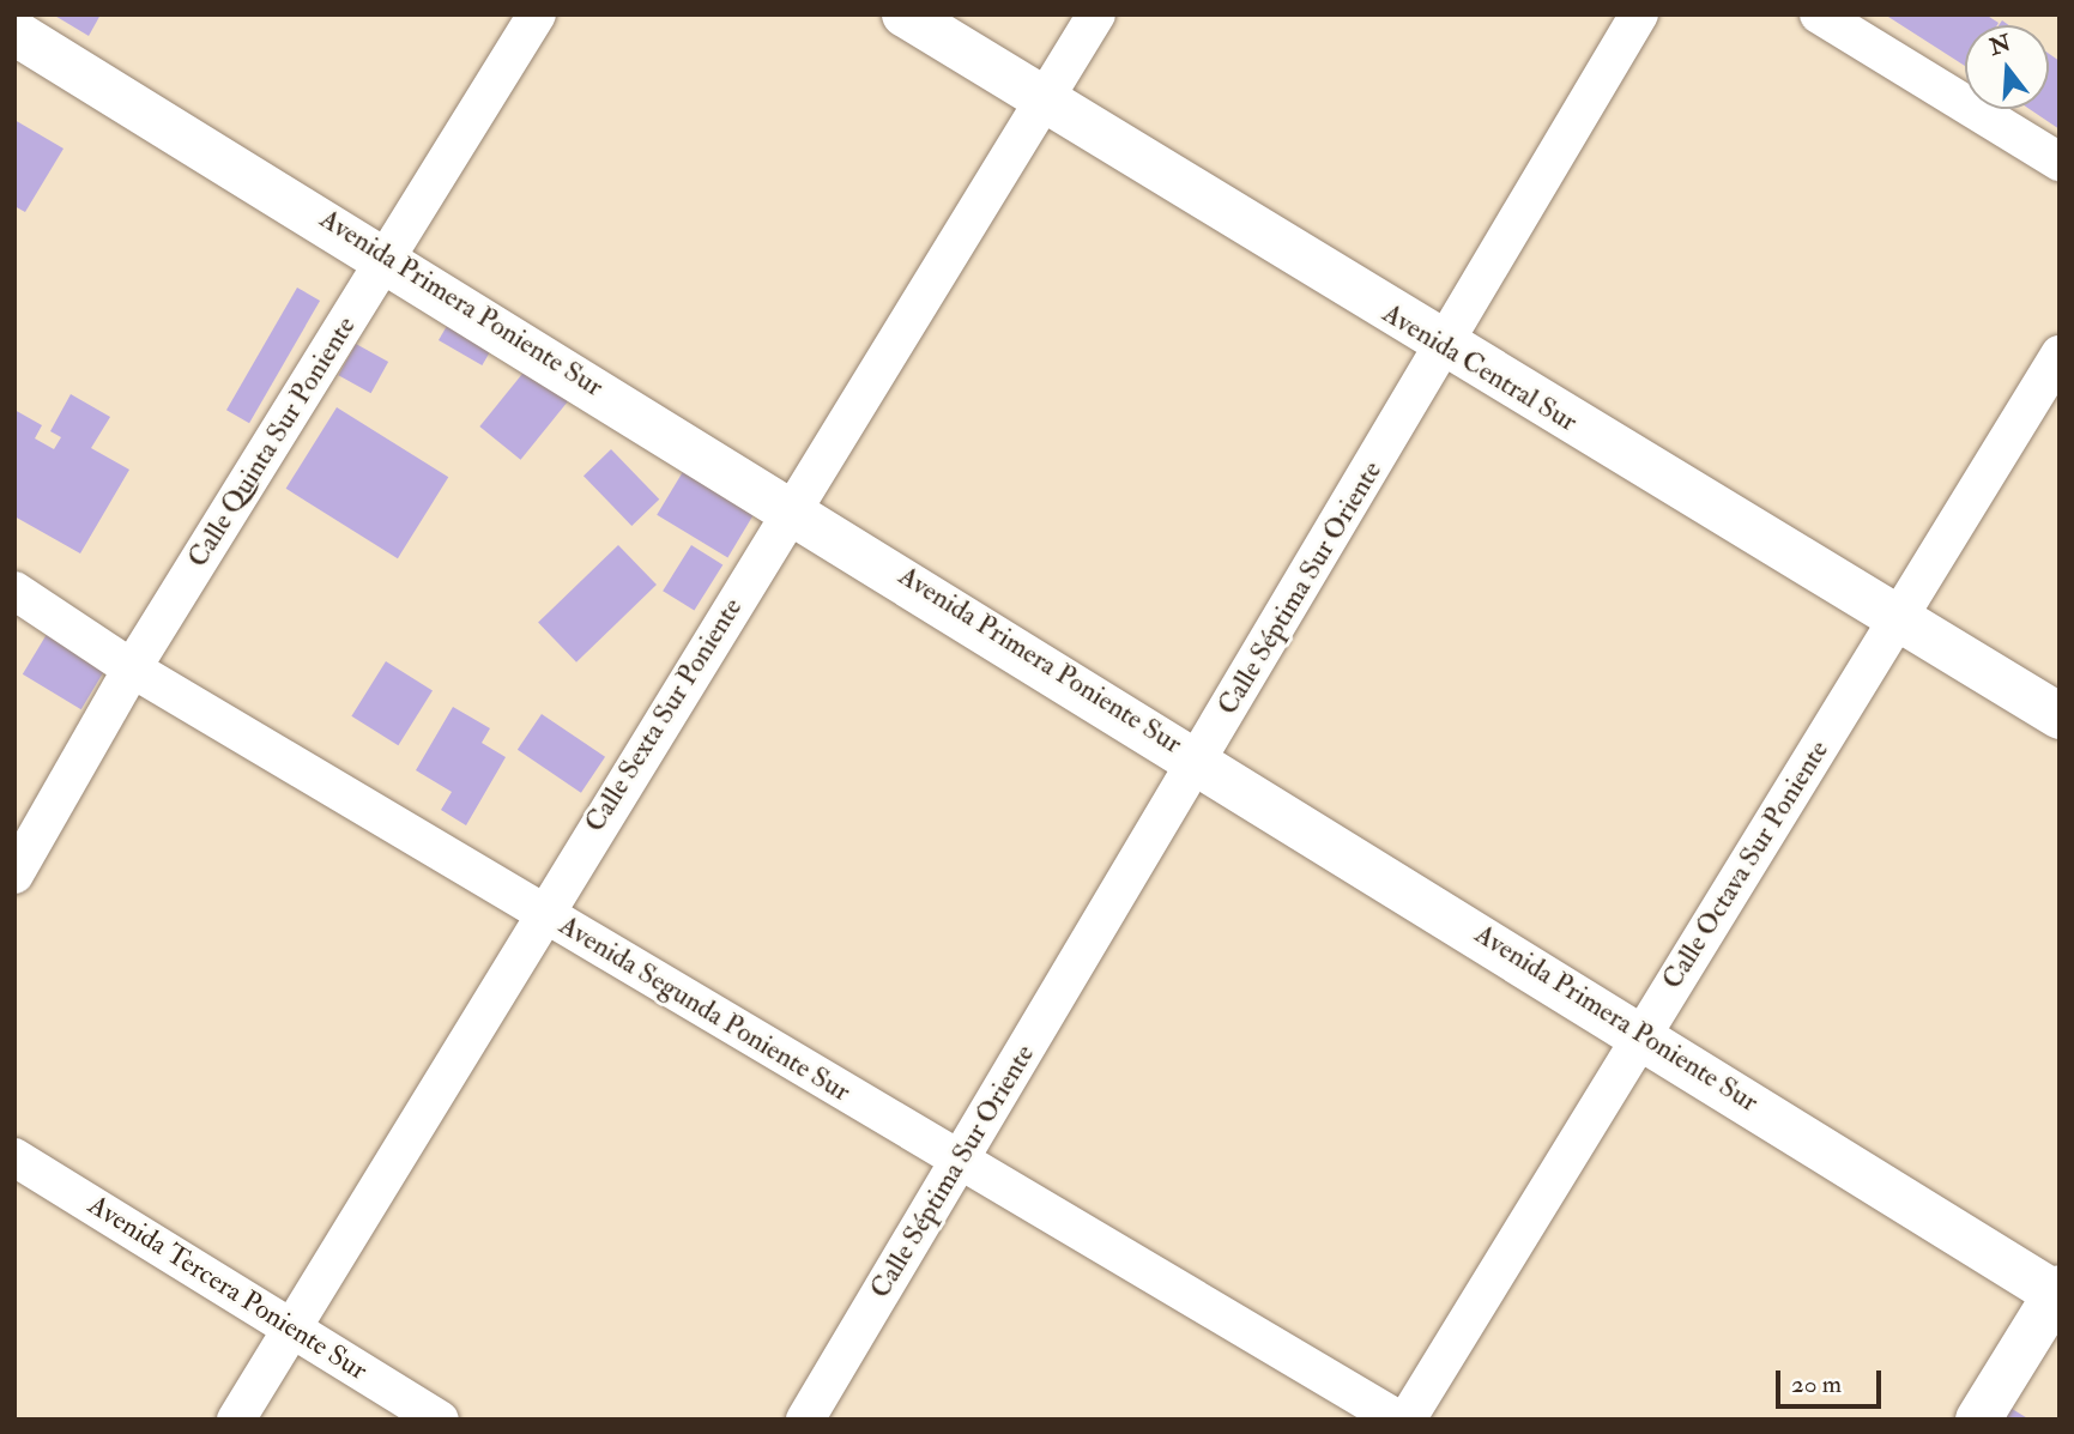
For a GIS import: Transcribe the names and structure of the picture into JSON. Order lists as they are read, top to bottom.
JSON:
{
  "streets": {
    "street": [
      "Avenida Primera Poniente Sur",
      "Avenida Central Sur",
      "Calle Quinta Sur Poniente",
      "Calle Séptima Sur Oriente",
      "Calle Sexta Sur Poniente",
      "Calle Octava Sur Poniente",
      "Avenida Segunda Poniente Sur",
      "Avenida Tercera Poniente Sur"
    ]
  },
  "crossings": [
    ["Avenida Primera Poniente Sur", "Calle Quinta Sur Poniente"],
    ["Avenida Primera Poniente Sur", "Calle Séptima Sur Oriente"],
    ["Avenida Primera Poniente Sur", "Calle Sexta Sur Poniente"],
    ["Avenida Primera Poniente Sur", "Calle Octava Sur Poniente"],
    ["Avenida Central Sur", "Calle Séptima Sur Oriente"],
    ["Avenida Central Sur", "Calle Sexta Sur Poniente"],
    ["Avenida Central Sur", "Calle Octava Sur Poniente"],
    ["Calle Quinta Sur Poniente", "Avenida Segunda Poniente Sur"],
    ["Calle Séptima Sur Oriente", "Avenida Segunda Poniente Sur"],
    ["Calle Sexta Sur Poniente", "Avenida Segunda Poniente Sur"],
    ["Calle Sexta Sur Poniente", "Avenida Tercera Poniente Sur"]
  ],
  "scale_bar": "20 m",
  "north": "top"
}
